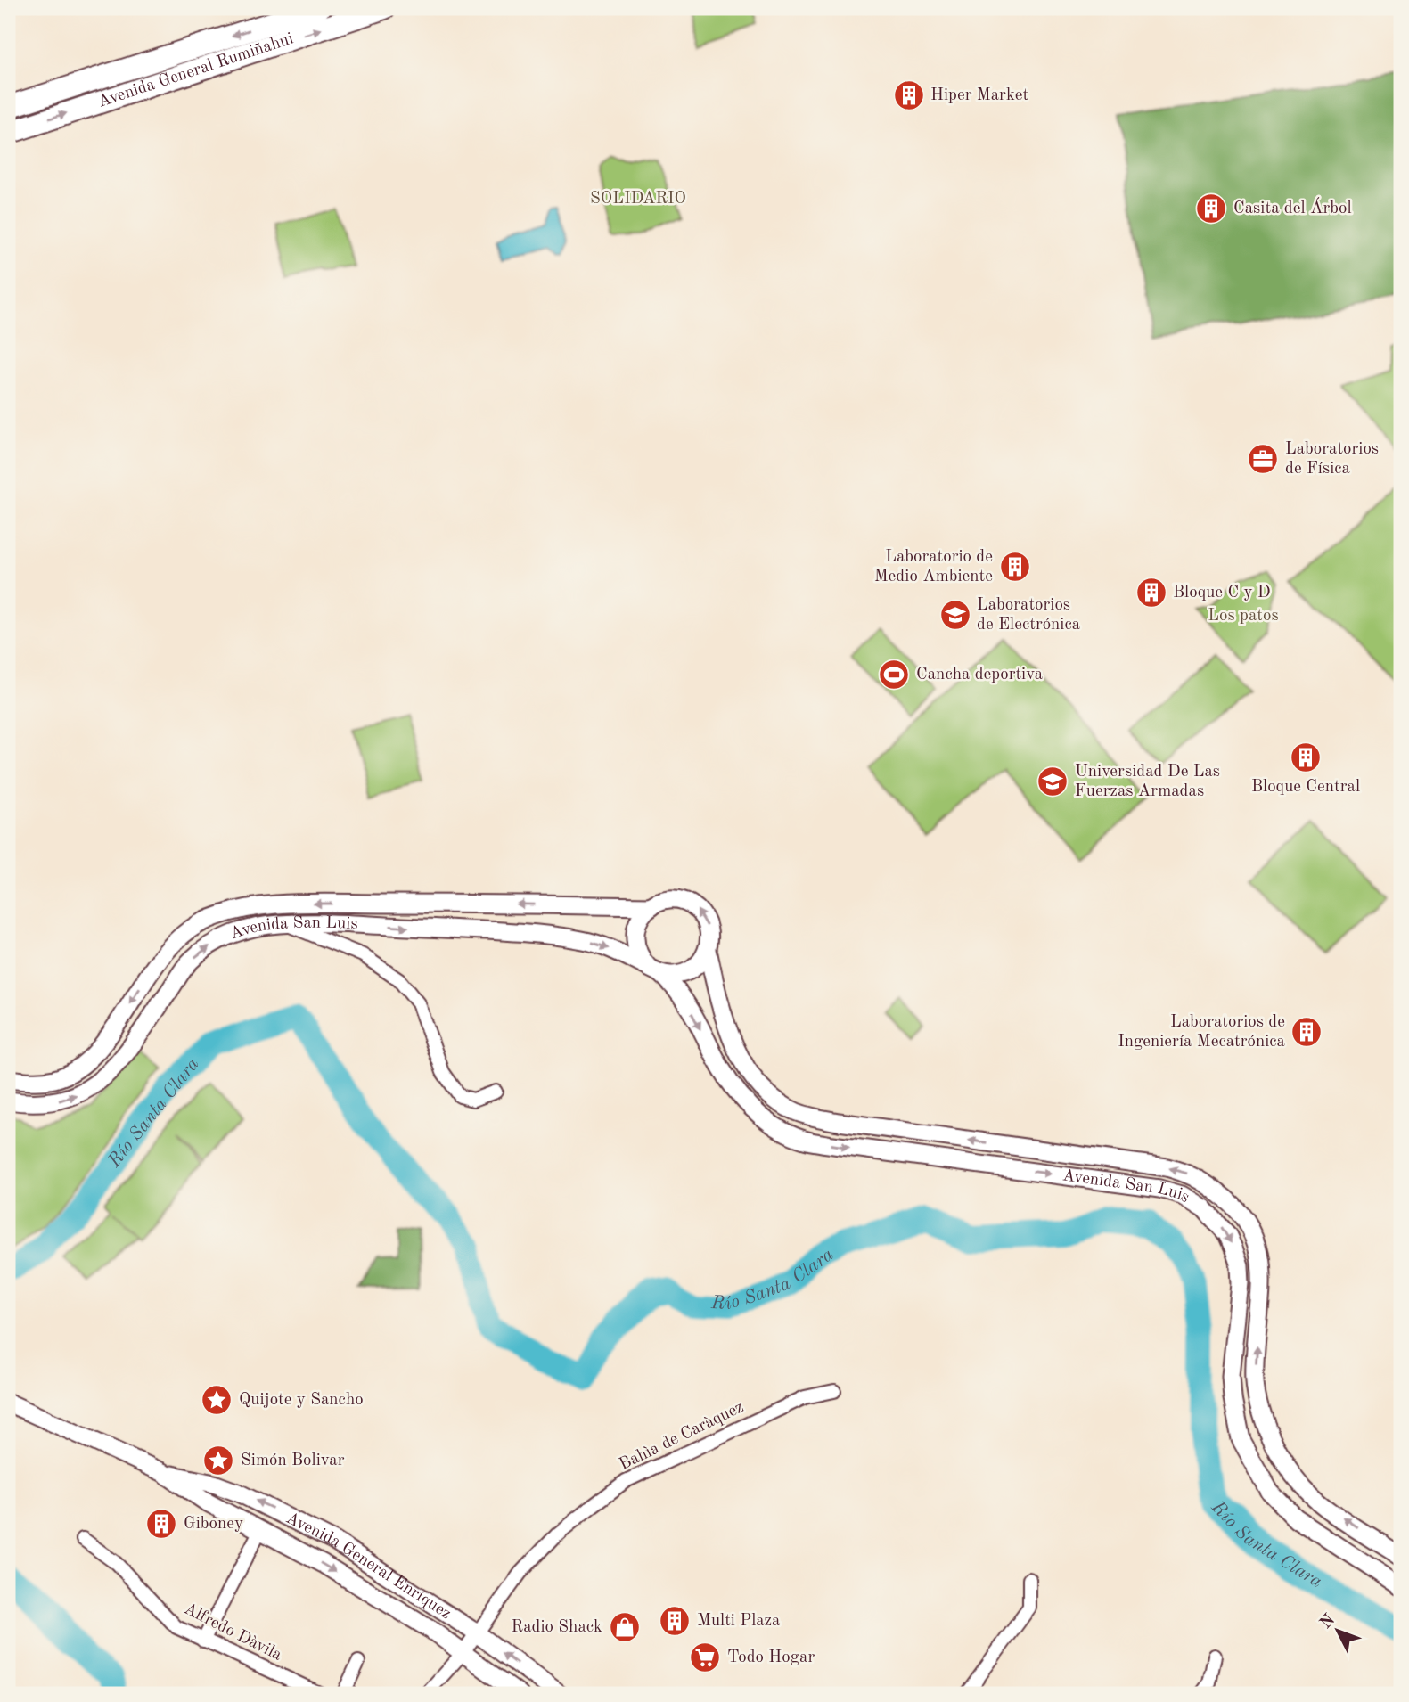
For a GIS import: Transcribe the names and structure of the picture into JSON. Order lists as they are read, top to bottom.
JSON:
{
  "streets": {
    "highway": ["Avenida General Rumiñahui"],
    "street": [
      "Avenida San Luis",
      "Bahìa de Caràquez",
      "Avenida General Enríquez",
      "Alfredo Dàvila"
    ]
  },
  "crossings": [
    ["Bahìa de Caràquez", "Avenida General Enríquez"]
  ],
  "water": ["Río Santa Clara"],
  "parks": ["SOLIDARIO", "Los patos"],
  "places": {
    "building": [
      "Hiper Market",
      "Casita del Árbol",
      "Laboratorio de Medio Ambiente",
      "Bloque C y D",
      "Bloque Central",
      "Laboratorios de Ingeniería Mecatrónica",
      "Giboney",
      "Multi Plaza"
    ],
    "office": ["Laboratorios de Física"],
    "school or university": ["Laboratorios de Electrónica", "Universidad De Las Fuerzas Armadas"],
    "sports": ["Cancha deportiva"],
    "place": ["Quijote y Sancho", "Simón Bolivar"],
    "shop": ["Radio Shack"],
    "supermarket": ["Todo Hogar"]
  },
  "north": "top left"
}
